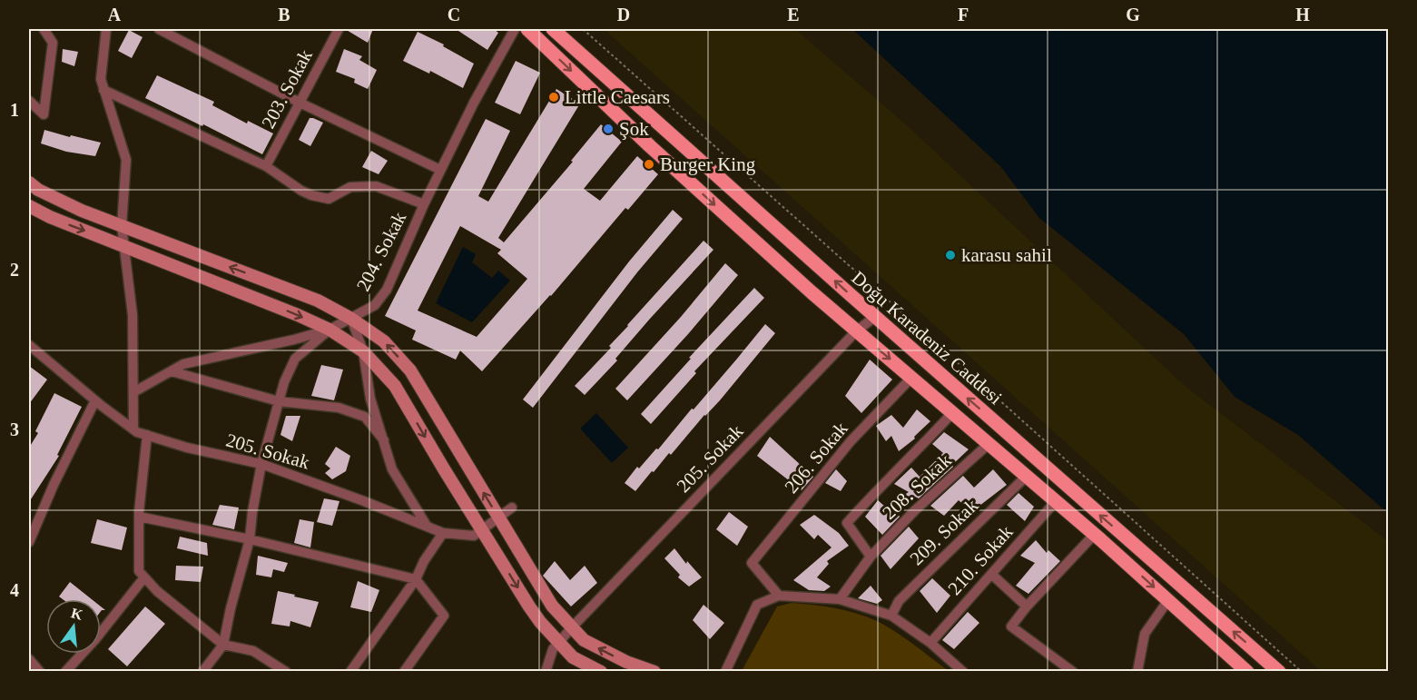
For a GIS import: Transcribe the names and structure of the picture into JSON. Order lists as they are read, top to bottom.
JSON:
{
  "streets": {
    "main road": ["Doğu Karadeniz Caddesi"],
    "street": [
      "203. Sokak",
      "204. Sokak",
      "205. Sokak",
      "206. Sokak",
      "208. Sokak",
      "209. Sokak",
      "210. Sokak"
    ]
  },
  "crossings": [
    ["204. Sokak", "205. Sokak"],
    ["Doğu Karadeniz Caddesi", "205. Sokak"],
    ["Doğu Karadeniz Caddesi", "206. Sokak"],
    ["Doğu Karadeniz Caddesi", "208. Sokak"],
    ["Doğu Karadeniz Caddesi", "209. Sokak"],
    ["Doğu Karadeniz Caddesi", "210. Sokak"]
  ],
  "places": [
    "Little Caesars",
    "Şok",
    "Burger King",
    "karasu sahil"
  ],
  "north": "top",
  "grid": {
    "columns": [
      "A",
      "B",
      "C",
      "D",
      "E",
      "F",
      "G",
      "H"
    ],
    "rows": [
      "1",
      "2",
      "3",
      "4"
    ]
  }
}
